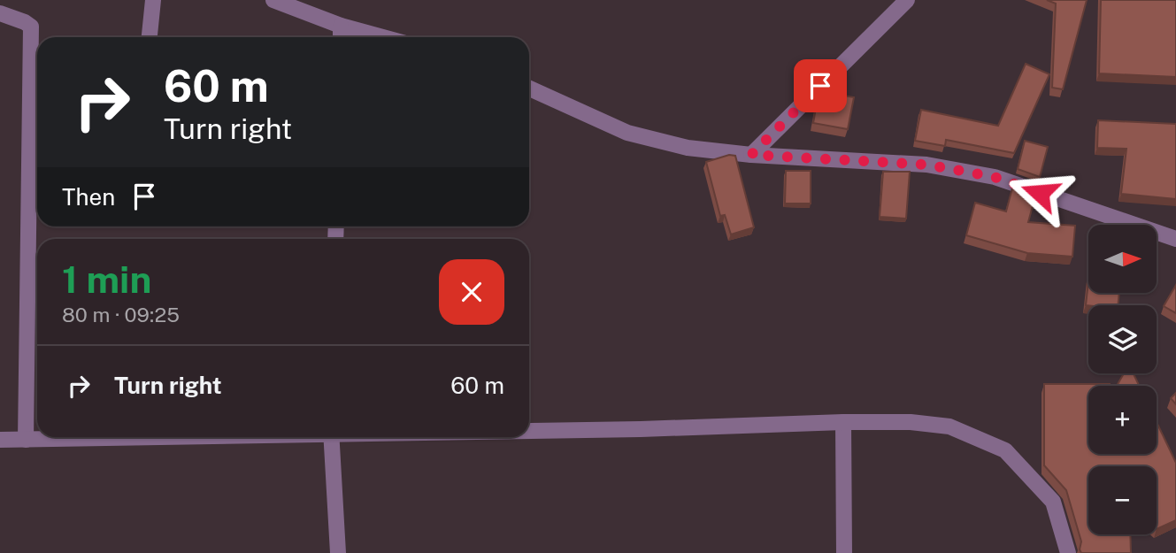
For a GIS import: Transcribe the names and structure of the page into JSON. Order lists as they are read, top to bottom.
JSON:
{
  "north": "right",
  "page": {
    "turn": ["60 m", "Turn right"],
    "then": "Then",
    "map_buttons": ["+", "−"],
    "heading": ["1 min", "80 m · 09:25"],
    "list": [
      {
        "name": "Turn right",
        "value": "60 m"
      }
    ]
  }
}
